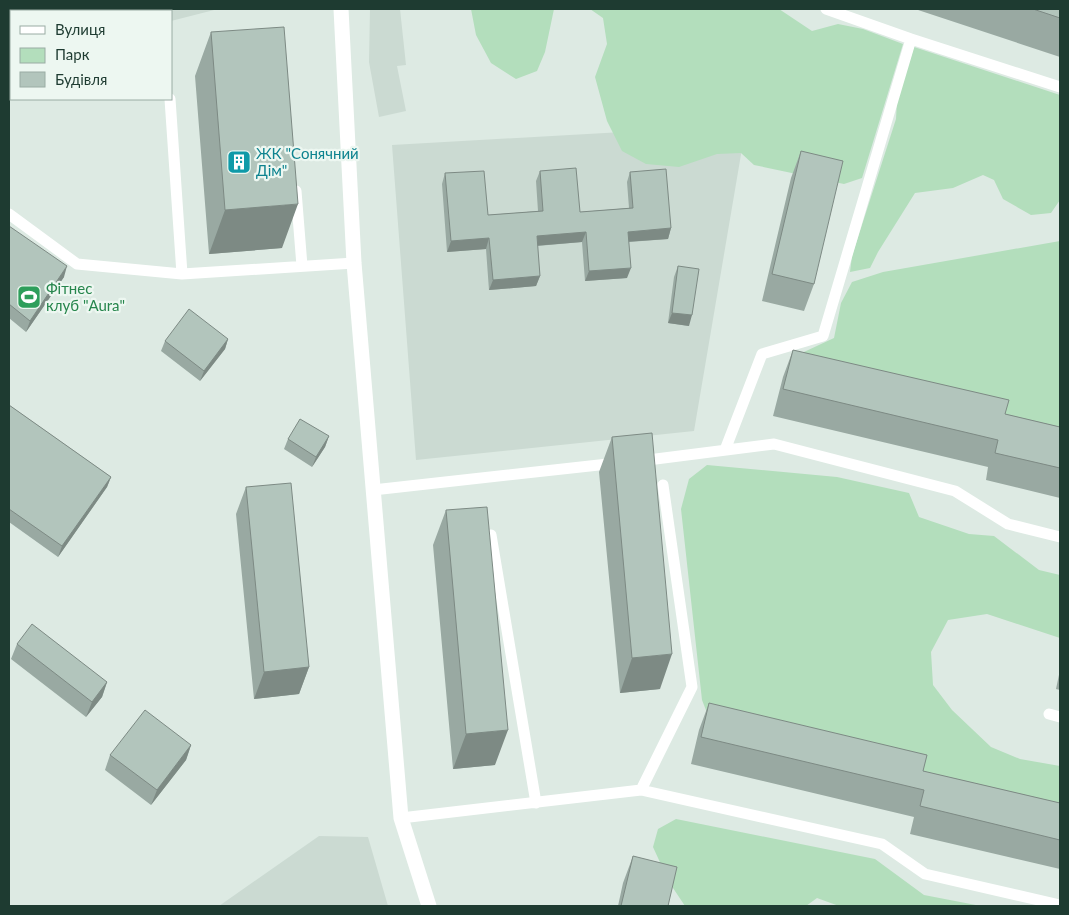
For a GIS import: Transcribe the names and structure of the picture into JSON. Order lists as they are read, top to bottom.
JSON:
{
  "places": {
    "building": ["ЖК \"Сонячний Дім\""],
    "sports": ["Фітнес клуб \"Aura\""]
  },
  "legend": ["Вулиця", "Парк", "Будівля"]
}
